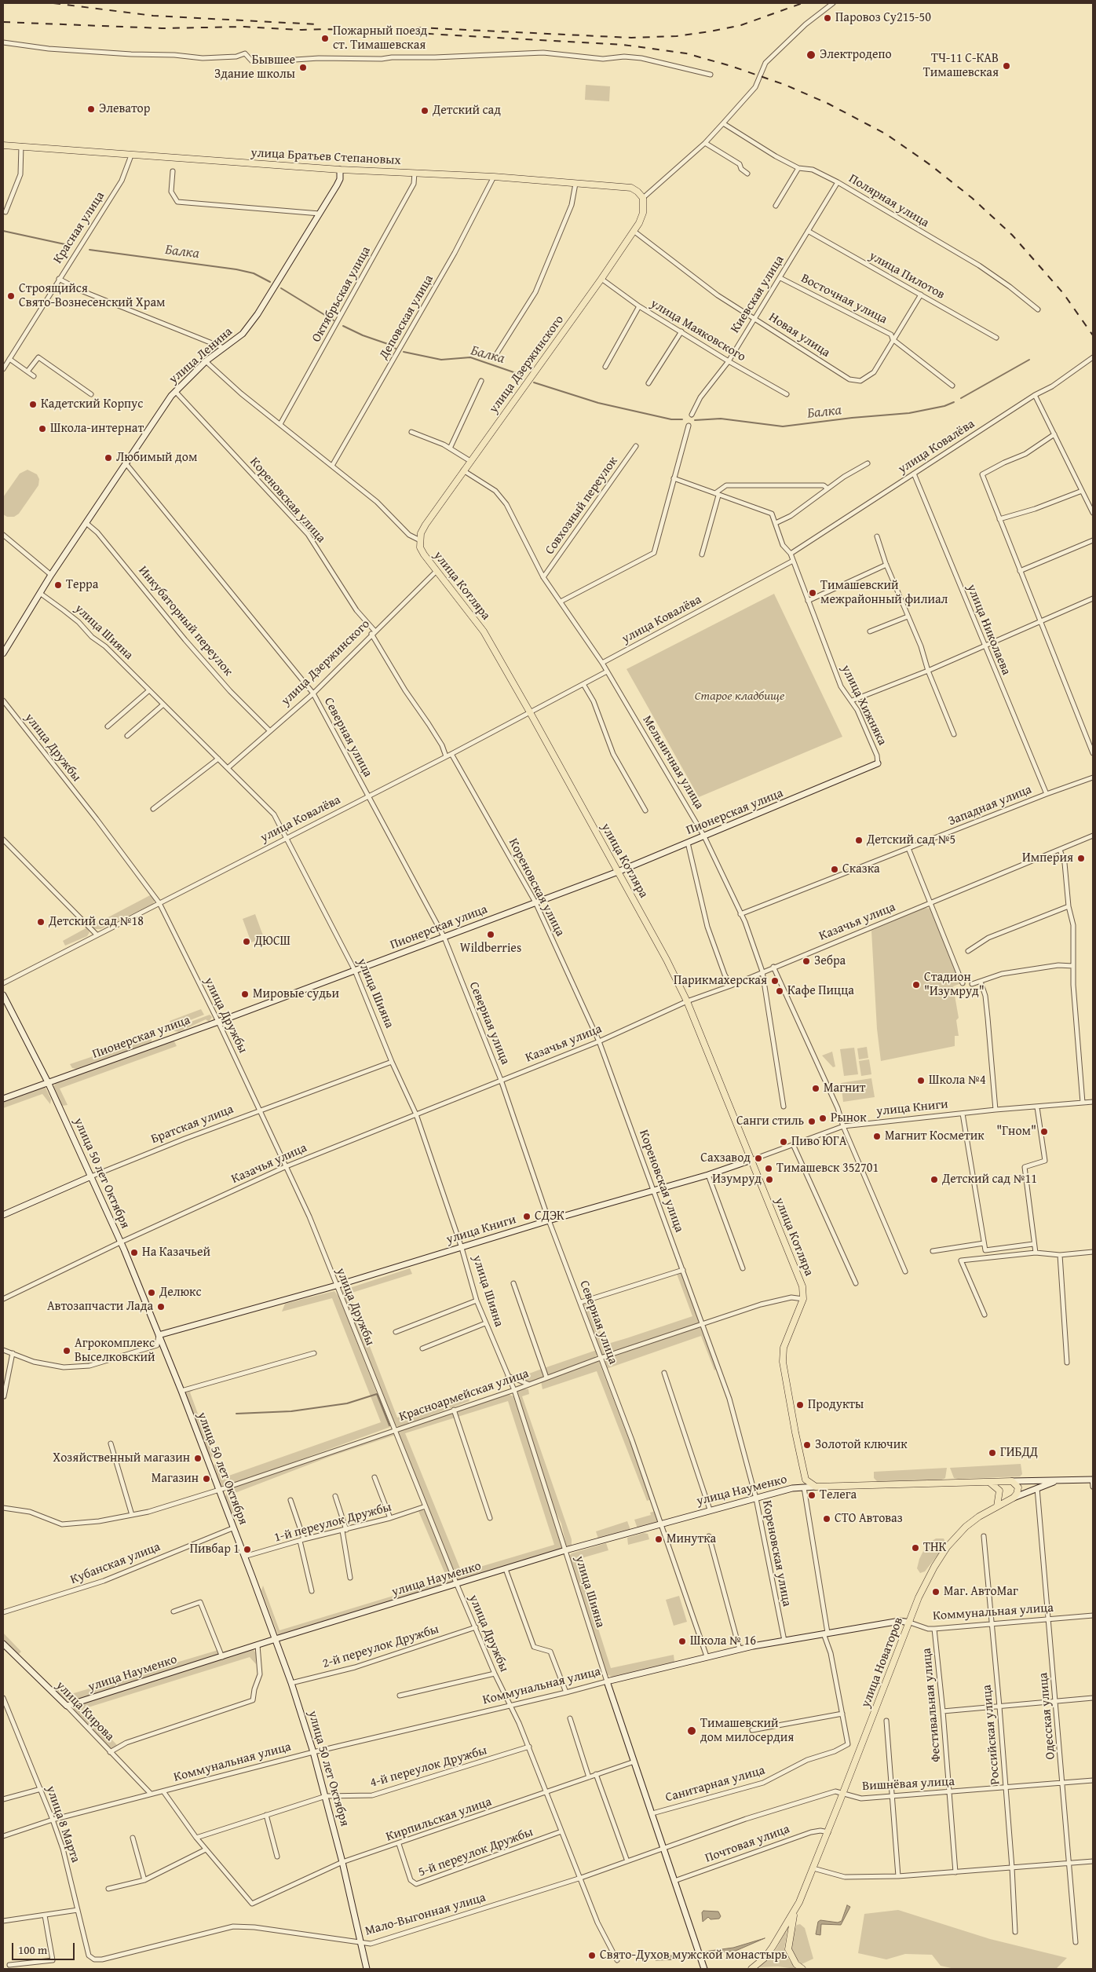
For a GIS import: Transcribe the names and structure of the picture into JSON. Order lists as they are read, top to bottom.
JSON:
{
  "streets": {
    "main road": [
      "улица Братьев Степановых",
      "улица Ленина",
      "улица Дзержинского",
      "улица Котляра",
      "улица Шияна",
      "Пионерская улица",
      "улица Книги",
      "Братская улица",
      "улица 50 лет Октября",
      "улица Науменко",
      "Коммунальная улица",
      "улица Новаторов",
      "улица Кирова"
    ],
    "street": [
      "Полярная улица",
      "Красная улица",
      "улица Пилотов",
      "Октябрьская улица",
      "Киевская улица",
      "Восточная улица",
      "Деповская улица",
      "улица Маяковского",
      "Новая улица",
      "улица Ковалёва",
      "Кореновская улица",
      "Совхозный переулок",
      "Инкубаторный переулок",
      "улица Николаева",
      "улица Хижняка",
      "Северная улица",
      "улица Дружбы",
      "Мельничная улица",
      "Западная улица",
      "Казачья улица",
      "Красноармейская улица",
      "1-й переулок Дружбы",
      "Кубанская улица",
      "2-й переулок Дружбы",
      "Фестивальная улица",
      "Одесская улица",
      "Российская улица",
      "4-й переулок Дружбы",
      "Санитарная улица",
      "Вишнёвая улица",
      "Кирпильская улица",
      "улица 8 Марта",
      "Почтовая улица",
      "5-й переулок Дружбы",
      "Мало-Выгонная улица"
    ]
  },
  "crossings": [
    ["улица Братьев Степановых", "Красная улица"],
    ["улица Братьев Степановых", "Октябрьская улица"],
    ["улица Братьев Степановых", "Деповская улица"],
    ["улица Братьев Степановых", "улица Ленина"],
    ["улица Братьев Степановых", "улица Дзержинского"],
    ["Полярная улица", "Киевская улица"],
    ["улица Пилотов", "Киевская улица"],
    ["Киевская улица", "Восточная улица"],
    ["Киевская улица", "улица Маяковского"],
    ["Киевская улица", "Новая улица"],
    ["Восточная улица", "Новая улица"],
    ["улица Маяковского", "улица Дзержинского"],
    ["Новая улица", "улица Дзержинского"],
    ["улица Ленина", "Кореновская улица"],
    ["улица Ленина", "Инкубаторный переулок"],
    ["улица Ленина", "улица Шияна"],
    ["улица Ленина", "Северная улица"],
    ["улица Дзержинского", "Кореновская улица"],
    ["улица Дзержинского", "улица Котляра"],
    ["улица Дзержинского", "Инкубаторный переулок"],
    ["улица Дзержинского", "улица Шияна"],
    ["улица Дзержинского", "Северная улица"],
    ["улица Дзержинского", "Мельничная улица"],
    ["улица Ковалёва", "Кореновская улица"],
    ["улица Ковалёва", "улица Котляра"],
    ["улица Ковалёва", "улица Николаева"],
    ["улица Ковалёва", "улица Шияна"],
    ["улица Ковалёва", "улица Хижняка"],
    ["улица Ковалёва", "Северная улица"],
    ["улица Ковалёва", "улица Дружбы"],
    ["улица Ковалёва", "Мельничная улица"],
    ["Кореновская улица", "Пионерская улица"],
    ["Кореновская улица", "Казачья улица"],
    ["Кореновская улица", "улица Книги"],
    ["Кореновская улица", "Красноармейская улица"],
    ["Кореновская улица", "улица Науменко"],
    ["Кореновская улица", "Коммунальная улица"],
    ["Совхозный переулок", "Мельничная улица"],
    ["улица Котляра", "Пионерская улица"],
    ["улица Котляра", "Казачья улица"],
    ["улица Котляра", "улица Книги"],
    ["улица Котляра", "Красноармейская улица"],
    ["улица Котляра", "улица Науменко"],
    ["улица Николаева", "Западная улица"],
    ["улица Шияна", "Пионерская улица"],
    ["улица Шияна", "Казачья улица"],
    ["улица Шияна", "улица Книги"],
    ["улица Шияна", "Братская улица"],
    ["улица Шияна", "Красноармейская улица"],
    ["улица Шияна", "улица Науменко"],
    ["улица Шияна", "Коммунальная улица"],
    ["улица Шияна", "Санитарная улица"],
    ["улица Шияна", "Вишнёвая улица"],
    ["улица Шияна", "Кирпильская улица"],
    ["улица Шияна", "Почтовая улица"],
    ["улица Шияна", "Мало-Выгонная улица"],
    ["улица Хижняка", "Пионерская улица"],
    ["Северная улица", "Пионерская улица"],
    ["Северная улица", "Казачья улица"],
    ["Северная улица", "улица Книги"],
    ["Северная улица", "Красноармейская улица"],
    ["Северная улица", "улица Науменко"],
    ["Северная улица", "Коммунальная улица"],
    ["улица Дружбы", "Пионерская улица"],
    ["улица Дружбы", "Казачья улица"],
    ["улица Дружбы", "улица Книги"],
    ["улица Дружбы", "Братская улица"],
    ["улица Дружбы", "Красноармейская улица"],
    ["улица Дружбы", "улица Науменко"],
    ["улица Дружбы", "1-й переулок Дружбы"],
    ["улица Дружбы", "Коммунальная улица"],
    ["улица Дружбы", "2-й переулок Дружбы"],
    ["улица Дружбы", "4-й переулок Дружбы"],
    ["улица Дружбы", "Кирпильская улица"],
    ["улица Дружбы", "5-й переулок Дружбы"],
    ["улица Дружбы", "Мало-Выгонная улица"],
    ["Мельничная улица", "Западная улица"],
    ["Мельничная улица", "Пионерская улица"],
    ["Мельничная улица", "Казачья улица"],
    ["Пионерская улица", "улица 50 лет Октября"],
    ["Казачья улица", "улица 50 лет Октября"],
    ["улица Книги", "улица 50 лет Октября"],
    ["Братская улица", "улица 50 лет Октября"],
    ["улица 50 лет Октября", "Красноармейская улица"],
    ["улица 50 лет Октября", "улица Науменко"],
    ["улица 50 лет Октября", "1-й переулок Дружбы"],
    ["улица 50 лет Октября", "Кубанская улица"],
    ["улица 50 лет Октября", "Коммунальная улица"],
    ["улица 50 лет Октября", "2-й переулок Дружбы"],
    ["улица 50 лет Октября", "4-й переулок Дружбы"],
    ["улица 50 лет Октября", "Кирпильская улица"],
    ["улица 50 лет Октября", "Мало-Выгонная улица"],
    ["улица Науменко", "улица Кирова"],
    ["Коммунальная улица", "улица Новаторов"],
    ["Коммунальная улица", "Фестивальная улица"],
    ["Коммунальная улица", "улица Кирова"],
    ["Коммунальная улица", "Одесская улица"],
    ["Коммунальная улица", "Российская улица"],
    ["Коммунальная улица", "улица 8 Марта"],
    ["улица Новаторов", "Одесская улица"],
    ["улица Новаторов", "Вишнёвая улица"],
    ["улица Новаторов", "Почтовая улица"],
    ["Фестивальная улица", "Вишнёвая улица"],
    ["Одесская улица", "Вишнёвая улица"],
    ["Российская улица", "Вишнёвая улица"],
    ["Вишнёвая улица", "Мало-Выгонная улица"],
    ["Кирпильская улица", "5-й переулок Дружбы"],
    ["улица 8 Марта", "Мало-Выгонная улица"]
  ],
  "water": ["Балка"],
  "parks": ["Старое кладбище"],
  "places": [
    "Паровоз Су215-50",
    "Пожарный поезд ст. Тимашевская",
    "Электродепо",
    "ТЧ-11 С-КАВ Тимашевская",
    "Бывшее Здание школы",
    "Элеватор",
    "Детский сад",
    "Строящийся Свято-Вознесенский Храм",
    "Кадетский Корпус",
    "Школа-интернат",
    "Любимый дом",
    "Терра",
    "Тимашевский межрайонный филиал",
    "Детский сад №5",
    "Империя",
    "Сказка",
    "Детский сад №18",
    "Wildberries",
    "ДЮСШ",
    "Зебра",
    "Парикмахерская",
    "Стадион \"Изумруд\"",
    "Кафе Пицца",
    "Мировые судьи",
    "Школа №4",
    "Магнит",
    "Рынок",
    "Санги стиль",
    "\"Гном\"",
    "Магнит Косметик",
    "Пиво ЮГА",
    "Сахзавод",
    "Тимашевск 352701",
    "Изумруд",
    "Детский сад №11",
    "СДЭК",
    "На Казачьей",
    "Делюкс",
    "Автозапчасти Лада",
    "Агрокомплекс Выселковский",
    "Продукты",
    "Золотой ключик",
    "ГИБДД",
    "Хозяйственный магазин",
    "Магазин",
    "Телега",
    "СТО Автоваз",
    "Минутка",
    "ТНК",
    "Пивбар 1",
    "Маг. АвтоМаг",
    "Школа № 16",
    "Тимашевский дом милосердия",
    "Свято-Духов мужской монастырь"
  ],
  "scale_bar": "100 m"
}
